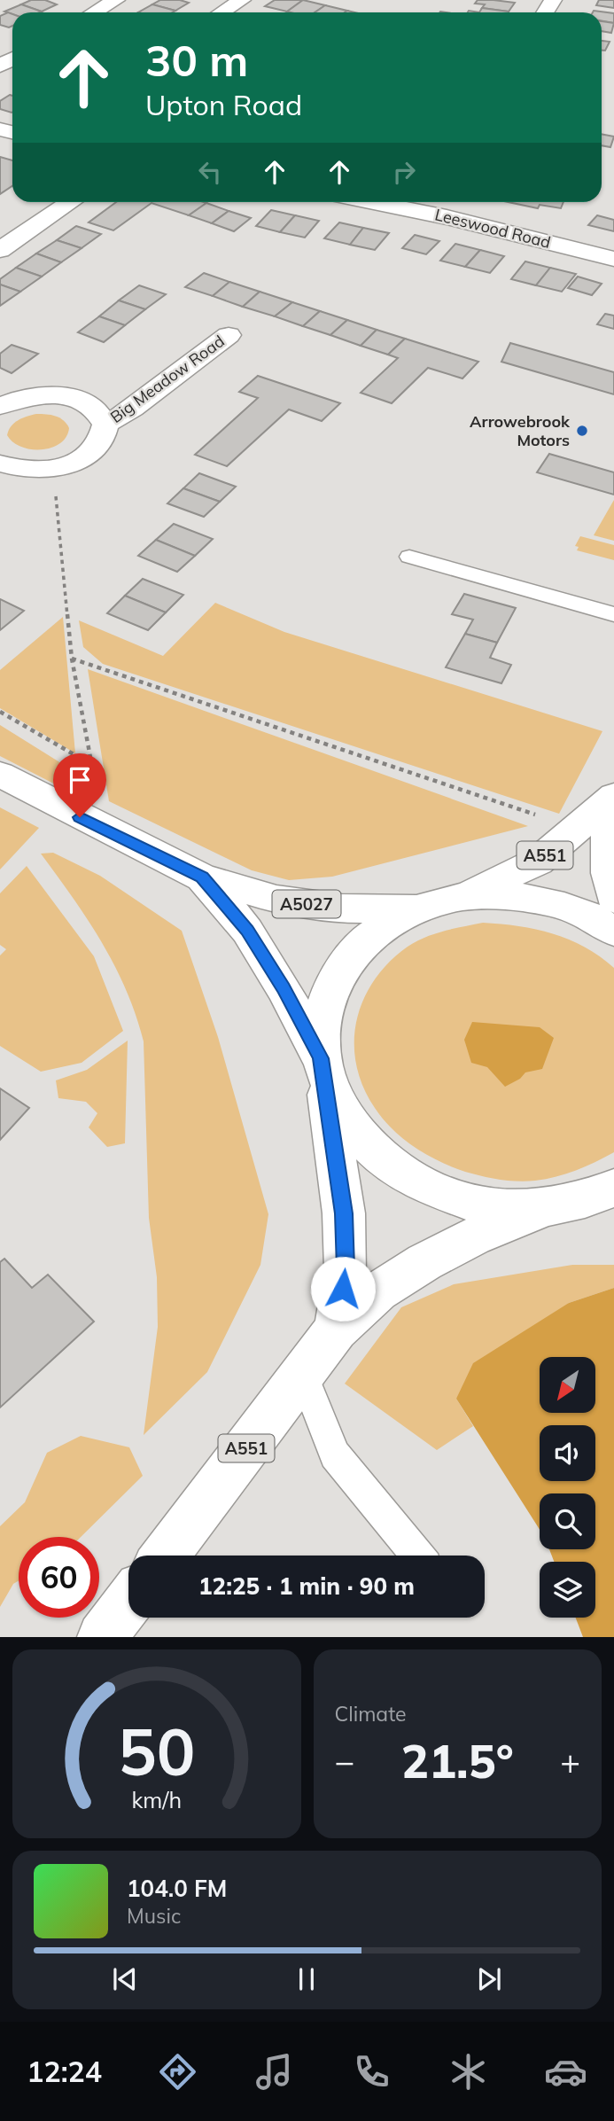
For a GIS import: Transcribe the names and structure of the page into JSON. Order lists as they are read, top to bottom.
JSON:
{
  "streets": {
    "main road": [
      "Leeswood Road",
      "Big Meadow Road",
      "A551",
      "A5027"
    ]
  },
  "places": ["Arrowebrook Motors"],
  "north": "bottom left",
  "page": {
    "turn": ["30 m", "Upton Road"],
    "limit": "60",
    "trip": "12:25 · 1 min · 90 m",
    "tile": "Climate",
    "heat": ["−", "21.5°", "+"],
    "song": ["104.0 FM", "Music"],
    "tabs": "12:24",
    "gauge": ["50", "km/h"]
  }
}
